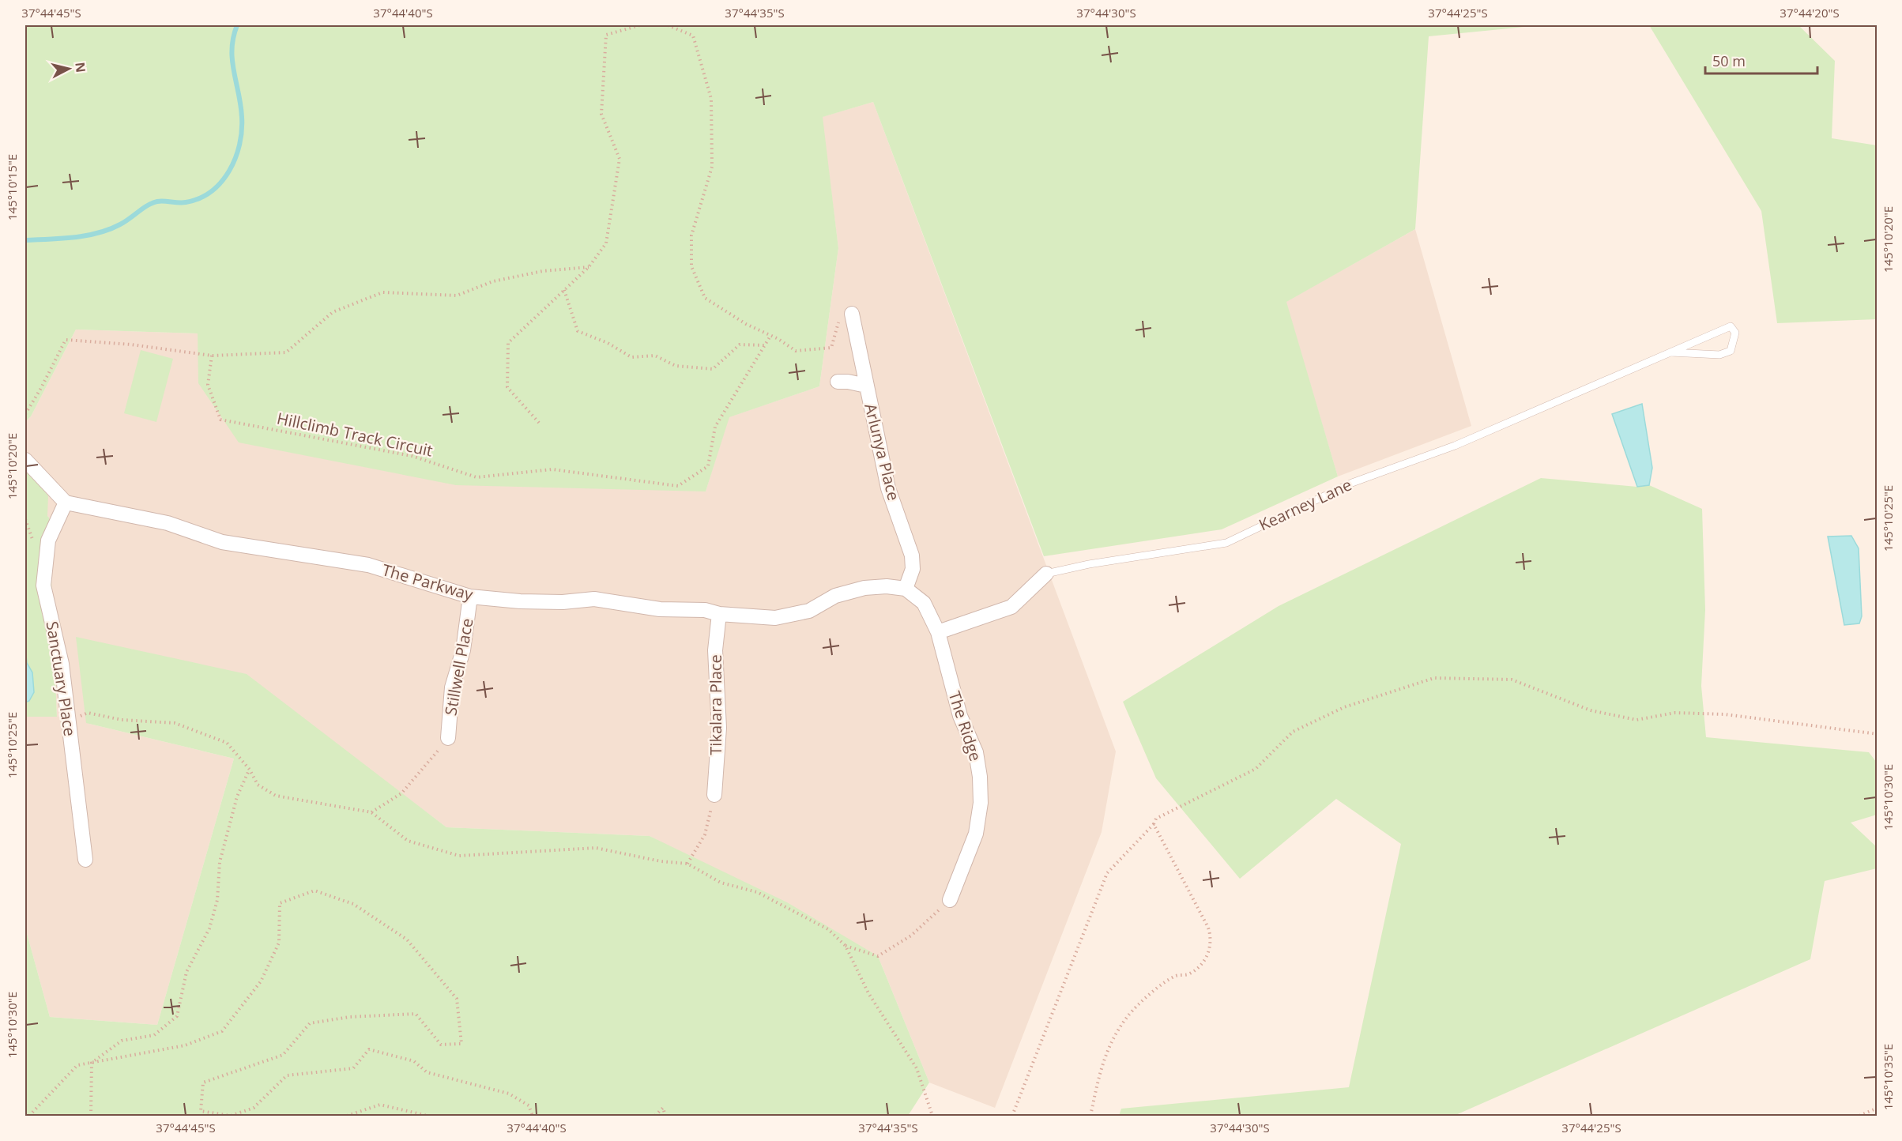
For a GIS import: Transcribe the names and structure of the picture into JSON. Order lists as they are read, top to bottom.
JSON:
{
  "streets": {
    "street": [
      "Arlunya Place",
      "Kearney Lane",
      "The Parkway",
      "Stillwell Place",
      "Sanctuary Place",
      "Tikalara Place",
      "The Ridge"
    ],
    "path": ["Hillclimb Track Circuit"]
  },
  "crossings": [
    ["Arlunya Place", "The Parkway"],
    ["Arlunya Place", "The Ridge"],
    ["Kearney Lane", "The Ridge"],
    ["The Parkway", "Stillwell Place"],
    ["The Parkway", "Sanctuary Place"],
    ["The Parkway", "Tikalara Place"],
    ["The Parkway", "The Ridge"]
  ],
  "scale_bar": "50 m",
  "north": "right",
  "coordinates": [
    "37°44'45\"S",
    "37°44'40\"S",
    "37°44'35\"S",
    "37°44'30\"S",
    "37°44'25\"S",
    "37°44'20\"S",
    "145°10'15\"E",
    "145°10'20\"E",
    "145°10'25\"E",
    "145°10'30\"E",
    "145°10'35\"E"
  ]
}
